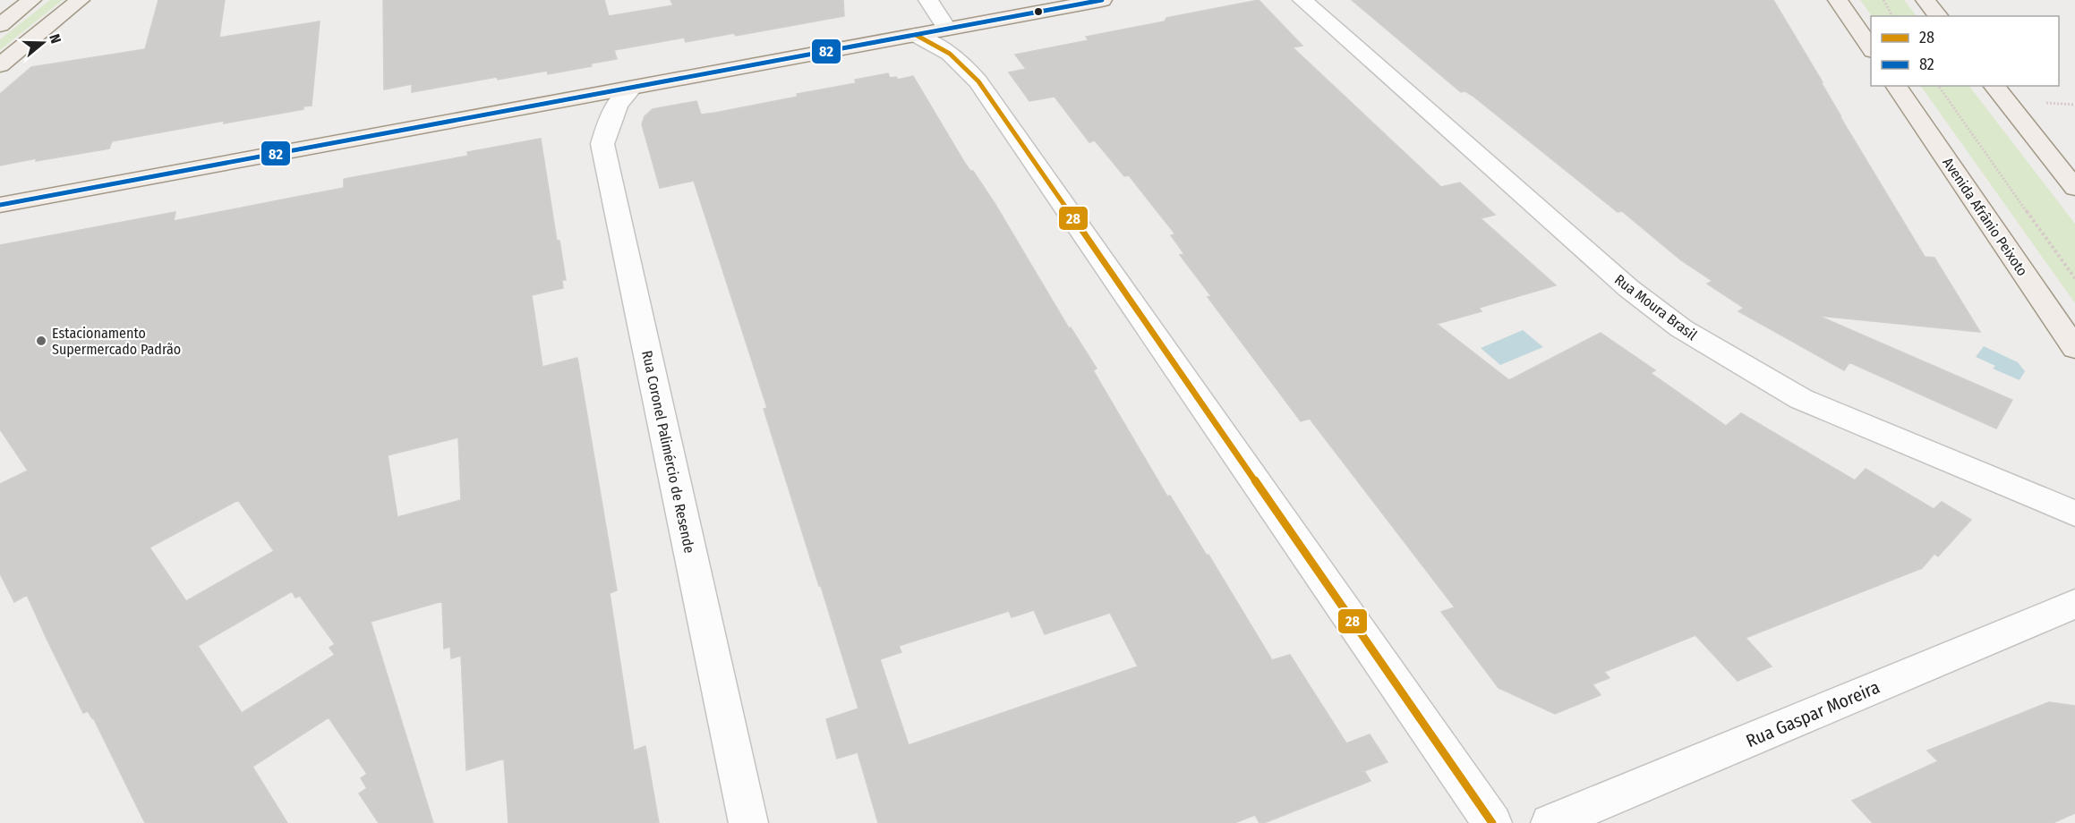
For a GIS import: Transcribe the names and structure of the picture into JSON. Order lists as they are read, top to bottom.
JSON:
{
  "streets": {
    "main road": ["Avenida Afrânio Peixoto"],
    "street": ["Rua Moura Brasil", "Rua Coronel Palimércio de Resende", "Rua Gaspar Moreira"]
  },
  "places": ["Estacionamento Supermercado Padrão"],
  "lines": ["transit line 82", "transit line 28"],
  "legend": ["28", "82"],
  "north": "right"
}
